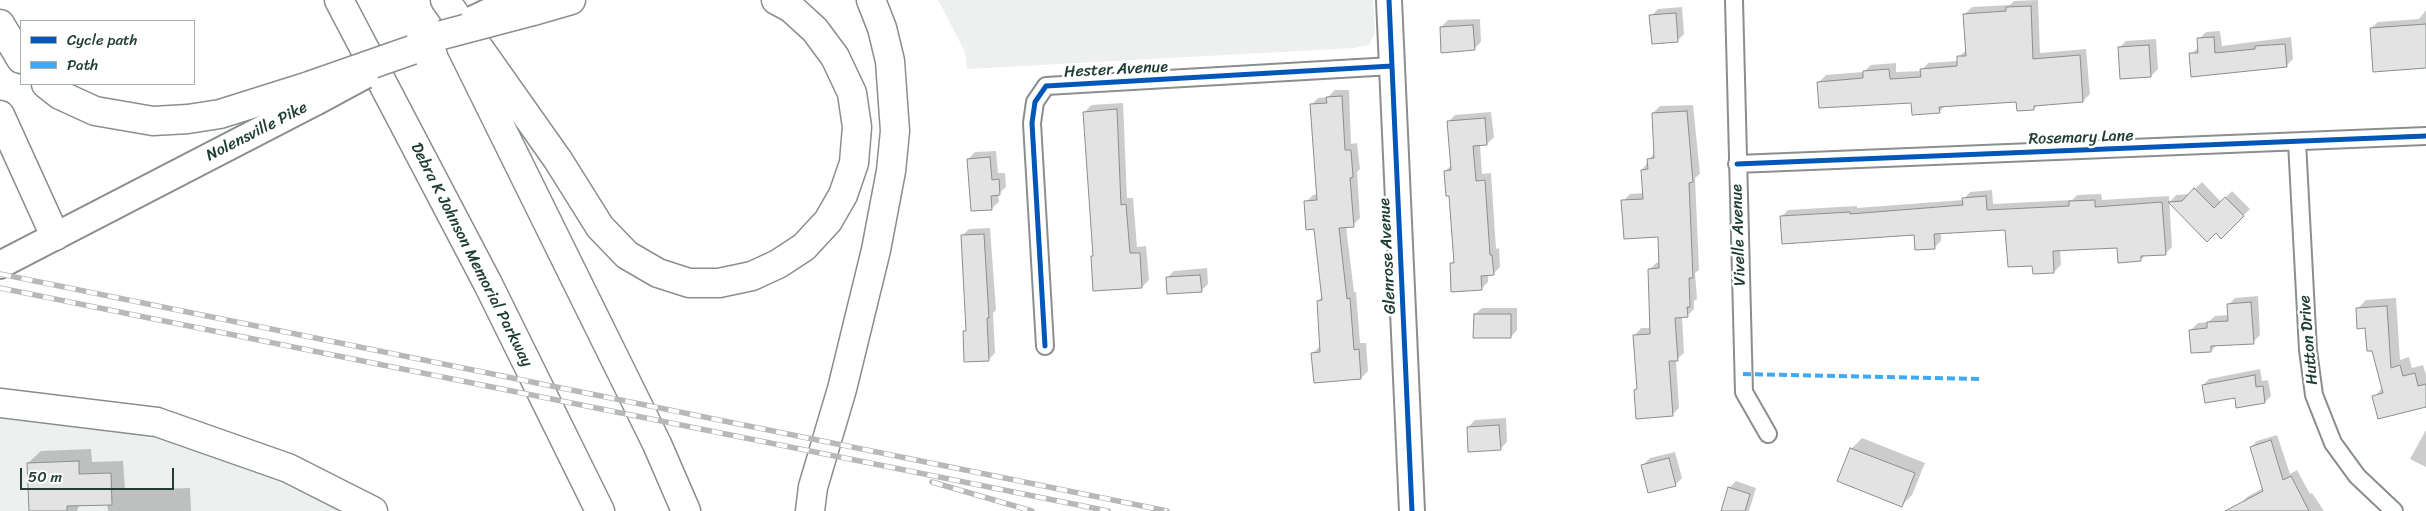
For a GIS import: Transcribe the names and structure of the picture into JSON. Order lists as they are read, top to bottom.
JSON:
{
  "streets": {
    "highway": ["Debra K Johnson Memorial Parkway"],
    "main road": ["Nolensville Pike"],
    "street": [
      "Hester Avenue",
      "Rosemary Lane",
      "Vivelle Avenue",
      "Glenrose Avenue",
      "Hutton Drive"
    ]
  },
  "crossings": [
    ["Hester Avenue", "Glenrose Avenue"],
    ["Rosemary Lane", "Vivelle Avenue"],
    ["Rosemary Lane", "Hutton Drive"]
  ],
  "legend": ["Cycle path", "Path"],
  "scale_bar": "50 m"
}
